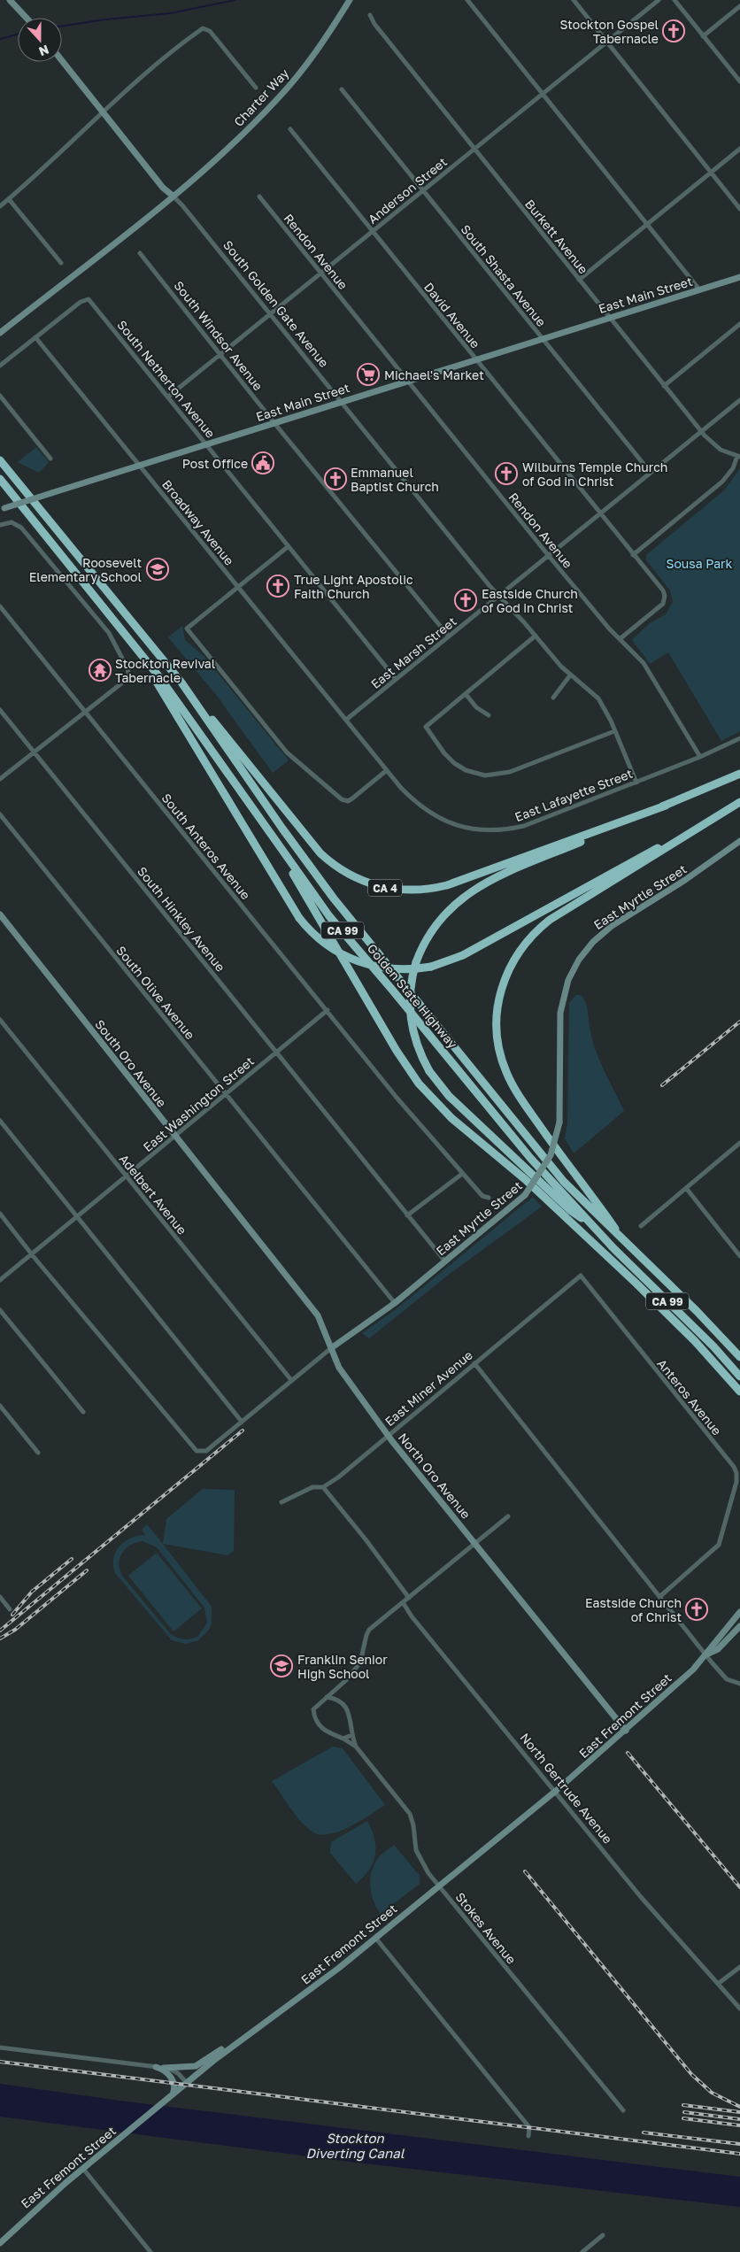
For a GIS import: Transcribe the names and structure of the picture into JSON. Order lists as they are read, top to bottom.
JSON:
{
  "streets": {
    "highway": ["CA 4", "CA 99", "Golden State Highway"],
    "main road": [
      "Charter Way",
      "East Main Street",
      "South Golden Gate Avenue",
      "East Myrtle Street",
      "South Oro Avenue",
      "North Oro Avenue",
      "East Fremont Street"
    ],
    "street": [
      "Anderson Street",
      "Burkett Avenue",
      "Rendon Avenue",
      "South Shasta Avenue",
      "David Avenue",
      "South Windsor Avenue",
      "South Netherton Avenue",
      "Broadway Avenue",
      "East Marsh Street",
      "East Lafayette Street",
      "South Anteros Avenue",
      "South Hinkley Avenue",
      "South Olive Avenue",
      "East Washington Street",
      "Adelbert Avenue",
      "East Miner Avenue",
      "Anteros Avenue",
      "North Gertrude Avenue",
      "Stokes Avenue"
    ]
  },
  "crossings": [
    ["Charter Way", "South Golden Gate Avenue"],
    ["Anderson Street", "Burkett Avenue"],
    ["Anderson Street", "Rendon Avenue"],
    ["Anderson Street", "South Shasta Avenue"],
    ["Anderson Street", "South Golden Gate Avenue"],
    ["Anderson Street", "David Avenue"],
    ["Anderson Street", "South Windsor Avenue"],
    ["Anderson Street", "South Netherton Avenue"],
    ["Burkett Avenue", "East Main Street"],
    ["Burkett Avenue", "East Marsh Street"],
    ["Rendon Avenue", "East Main Street"],
    ["Rendon Avenue", "David Avenue"],
    ["Rendon Avenue", "East Marsh Street"],
    ["Rendon Avenue", "East Lafayette Street"],
    ["South Shasta Avenue", "East Main Street"],
    ["South Shasta Avenue", "East Marsh Street"],
    ["East Main Street", "South Golden Gate Avenue"],
    ["East Main Street", "David Avenue"],
    ["East Main Street", "South Windsor Avenue"],
    ["East Main Street", "South Netherton Avenue"],
    ["East Main Street", "Broadway Avenue"],
    ["South Golden Gate Avenue", "East Marsh Street"],
    ["South Golden Gate Avenue", "East Lafayette Street"],
    ["David Avenue", "East Marsh Street"],
    ["South Windsor Avenue", "East Marsh Street"],
    ["South Netherton Avenue", "Broadway Avenue"],
    ["South Netherton Avenue", "East Marsh Street"],
    ["Broadway Avenue", "East Marsh Street"],
    ["Broadway Avenue", "East Lafayette Street"],
    ["East Marsh Street", "East Lafayette Street"],
    ["South Anteros Avenue", "East Washington Street"],
    ["CA 4", "Golden State Highway"],
    ["East Myrtle Street", "South Hinkley Avenue"],
    ["East Myrtle Street", "South Olive Avenue"],
    ["East Myrtle Street", "East Washington Street"],
    ["East Myrtle Street", "Adelbert Avenue"],
    ["East Myrtle Street", "North Oro Avenue"],
    ["South Hinkley Avenue", "East Washington Street"],
    ["South Olive Avenue", "East Washington Street"],
    ["South Oro Avenue", "East Washington Street"],
    ["South Oro Avenue", "North Oro Avenue"],
    ["East Washington Street", "Adelbert Avenue"],
    ["East Miner Avenue", "Anteros Avenue"],
    ["East Miner Avenue", "North Oro Avenue"],
    ["North Oro Avenue", "East Fremont Street"],
    ["North Oro Avenue", "Stokes Avenue"],
    ["East Fremont Street", "North Gertrude Avenue"],
    ["East Fremont Street", "Stokes Avenue"],
    ["North Gertrude Avenue", "Stokes Avenue"]
  ],
  "water": ["Stockton Diverting Canal"],
  "parks": ["Sousa Park"],
  "places": {
    "church": [
      "Stockton Gospel Tabernacle",
      "Wilburns Temple Church of God in Christ",
      "Emmanuel Baptist Church",
      "True Light Apostolic Faith Church",
      "Eastside Church of God in Christ",
      "Eastside Church of Christ"
    ],
    "supermarket": ["Michael's Market"],
    "public building": ["Post Office"],
    "school or university": ["Roosevelt Elementary School", "Franklin Senior High School"],
    "temple": ["Stockton Revival Tabernacle"]
  },
  "north": "bottom"
}
